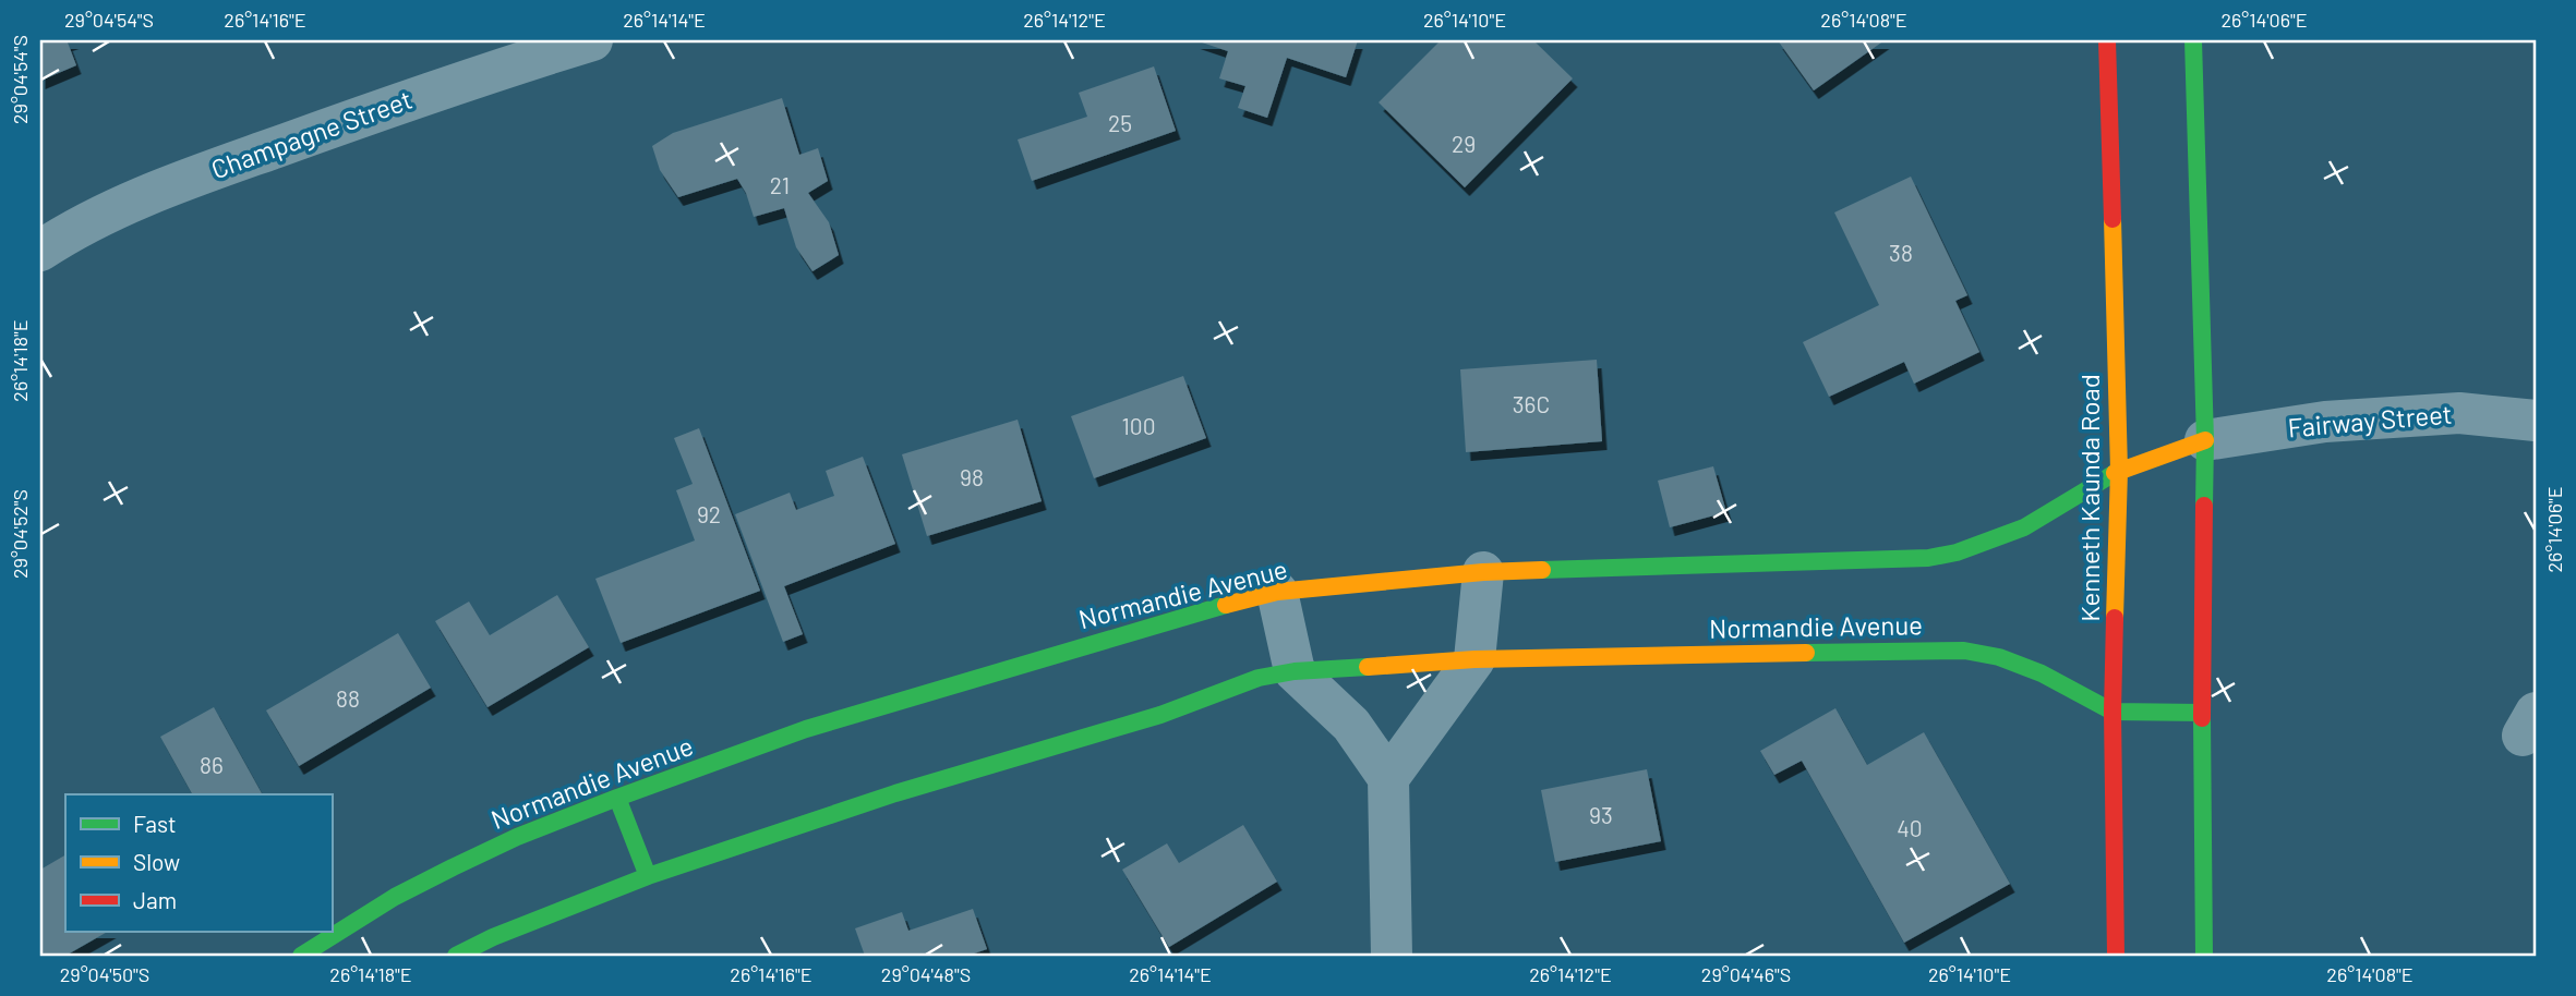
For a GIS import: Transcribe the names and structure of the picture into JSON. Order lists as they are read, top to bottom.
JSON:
{
  "streets": {
    "street": [
      "Champagne Street",
      "Fairway Street",
      "Kenneth Kaunda Road",
      "Normandie Avenue"
    ]
  },
  "crossings": [
    ["Fairway Street", "Normandie Avenue"],
    ["Kenneth Kaunda Road", "Normandie Avenue"]
  ],
  "house_numbers": [
    "25",
    "29",
    "21",
    "38",
    "36C",
    "100",
    "98",
    "92",
    "88",
    "86",
    "93",
    "40"
  ],
  "legend": ["Fast", "Slow", "Jam"],
  "coordinates": [
    "29°04'54\"S",
    "26°14'16\"E",
    "26°14'14\"E",
    "26°14'12\"E",
    "26°14'10\"E",
    "26°14'08\"E",
    "26°14'06\"E",
    "26°14'18\"E",
    "29°04'52\"S",
    "29°04'50\"S",
    "29°04'48\"S",
    "29°04'46\"S"
  ]
}
